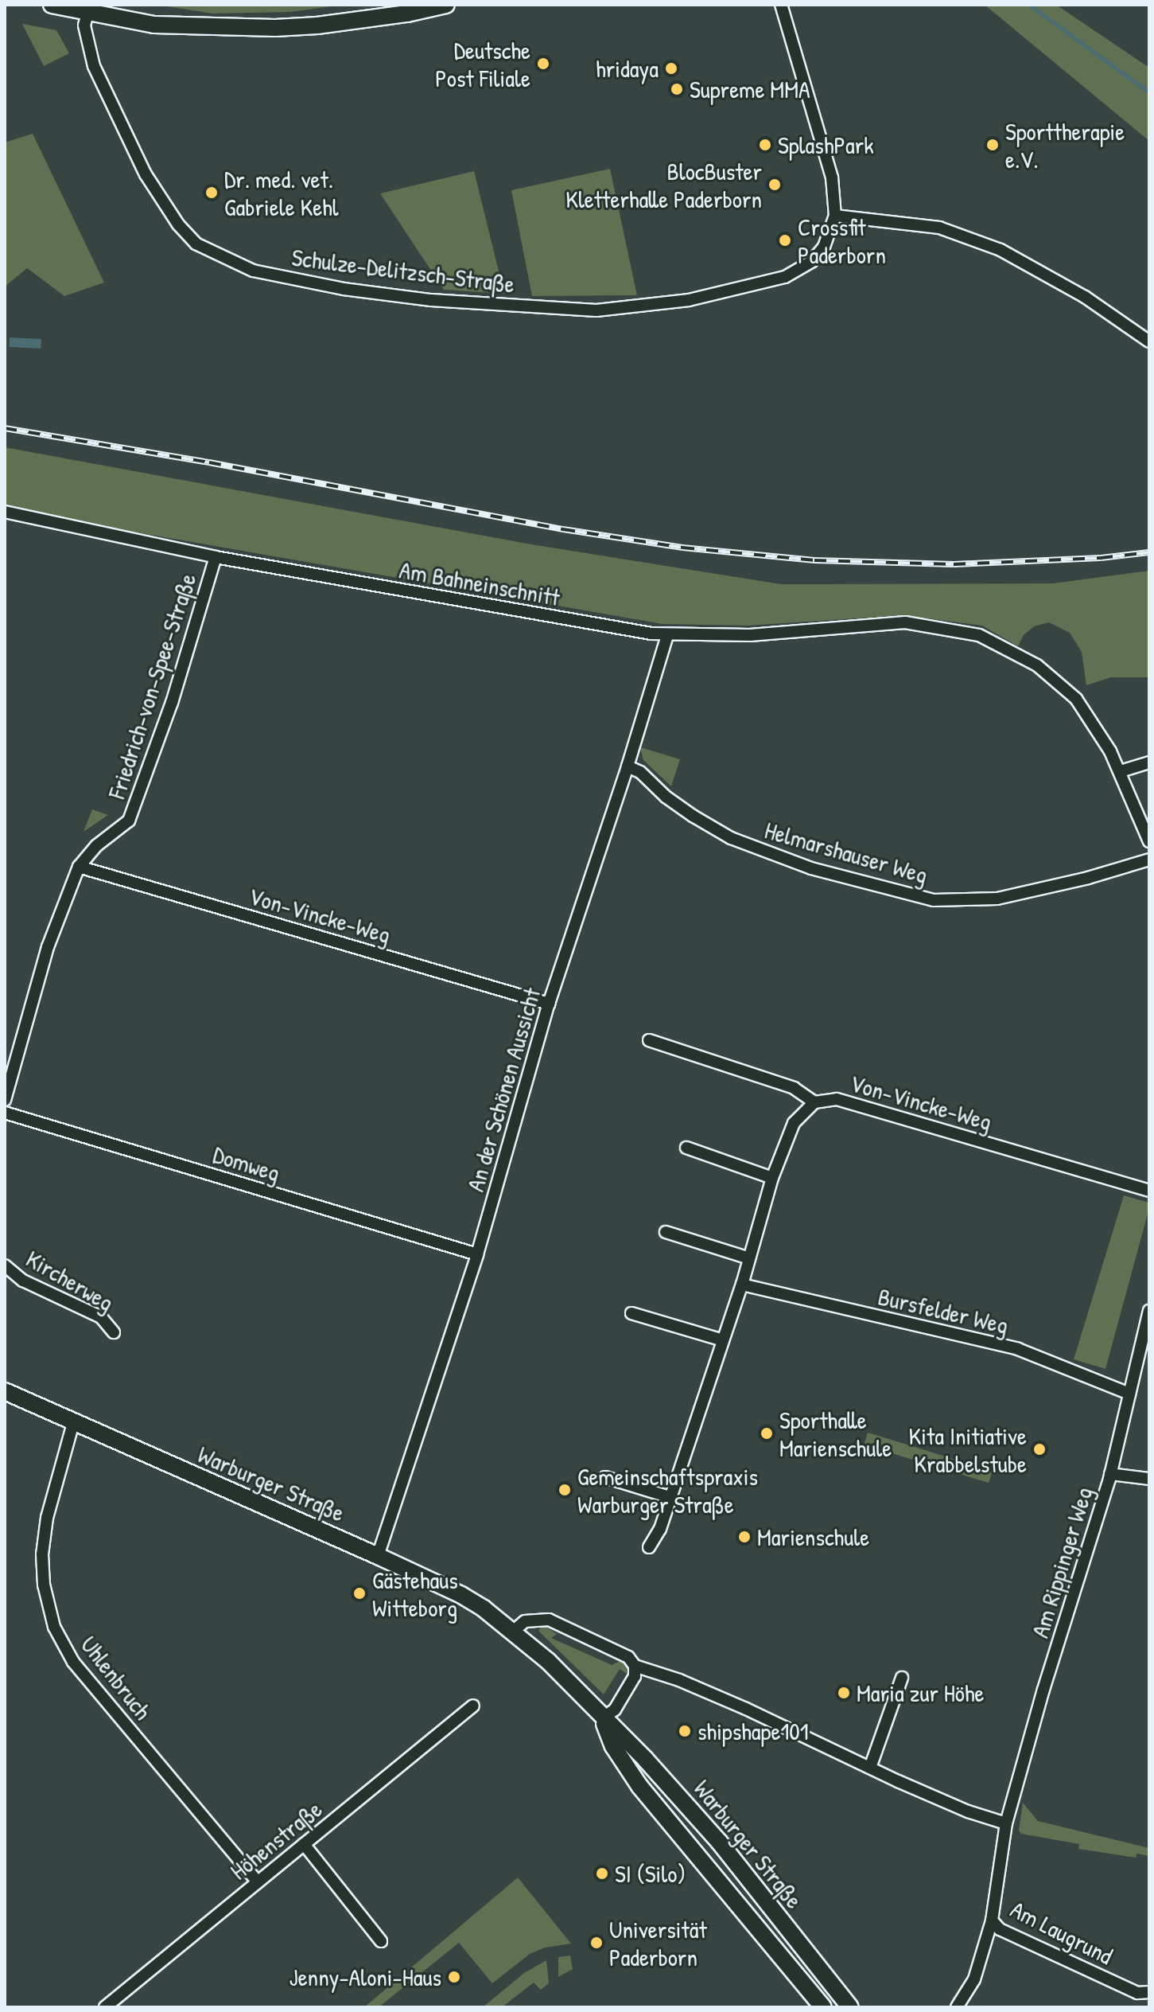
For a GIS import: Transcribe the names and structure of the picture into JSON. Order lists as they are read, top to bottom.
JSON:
{
  "streets": {
    "main road": ["Warburger Straße"],
    "street": [
      "Schulze-Delitzsch-Straße",
      "Am Bahneinschnitt",
      "Friedrich-von-Spee-Straße",
      "Helmarshauser Weg",
      "Von-Vincke-Weg",
      "An der Schönen Aussicht",
      "Domweg",
      "Kircherweg",
      "Bursfelder Weg",
      "Am Rippinger Weg",
      "Uhlenbruch",
      "Höhenstraße",
      "Am Laugrund"
    ]
  },
  "crossings": [
    ["Am Bahneinschnitt", "Friedrich-von-Spee-Straße"],
    ["Am Bahneinschnitt", "An der Schönen Aussicht"],
    ["Friedrich-von-Spee-Straße", "Von-Vincke-Weg"],
    ["Helmarshauser Weg", "An der Schönen Aussicht"],
    ["Von-Vincke-Weg", "An der Schönen Aussicht"],
    ["An der Schönen Aussicht", "Domweg"],
    ["An der Schönen Aussicht", "Warburger Straße"],
    ["Bursfelder Weg", "Am Rippinger Weg"],
    ["Warburger Straße", "Uhlenbruch"],
    ["Am Rippinger Weg", "Am Laugrund"],
    ["Uhlenbruch", "Höhenstraße"]
  ],
  "places": [
    "Deutsche Post Filiale",
    "hridaya",
    "Supreme MMA",
    "SplashPark",
    "Sporttherapie e.V.",
    "BlocBuster Kletterhalle Paderborn",
    "Dr. med. vet. Gabriele Kehl",
    "Crossfit Paderborn",
    "Sporthalle Marienschule",
    "Kita Initiative Krabbelstube",
    "Gemeinschaftspraxis Warburger Straße",
    "Marienschule",
    "Gästehaus Witteborg",
    "Maria zur Höhe",
    "shipshape101",
    "SI (Silo)",
    "Universität Paderborn",
    "Jenny-Aloni-Haus"
  ]
}
